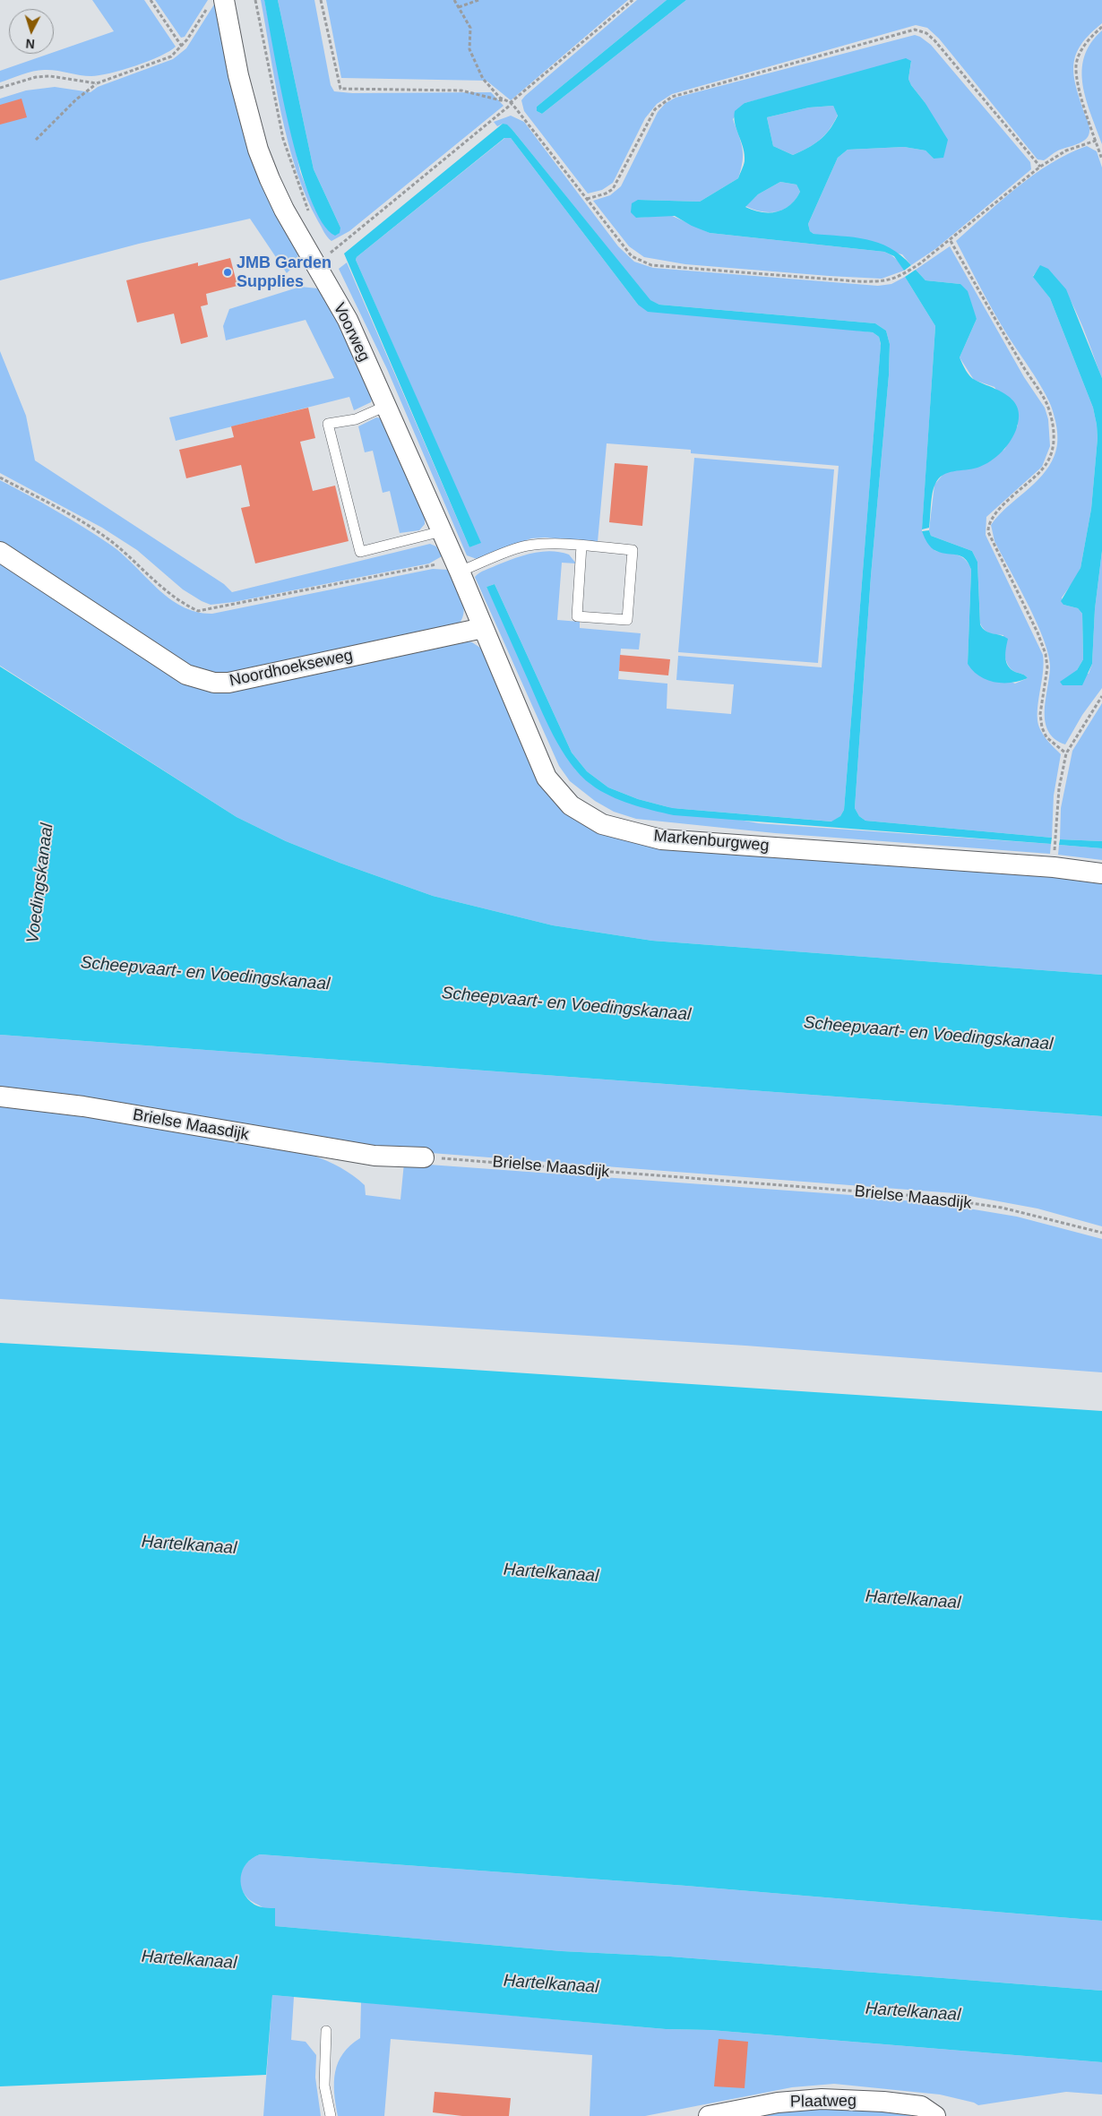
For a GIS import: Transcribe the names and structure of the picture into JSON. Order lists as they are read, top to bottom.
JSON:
{
  "streets": {
    "street": [
      "Voorweg",
      "Noordhoekseweg",
      "Markenburgweg",
      "Brielse Maasdijk",
      "Plaatweg"
    ]
  },
  "crossings": [
    ["Voorweg", "Markenburgweg"],
    ["Noordhoekseweg", "Markenburgweg"]
  ],
  "water": ["Voedingskanaal", "Scheepvaart- en Voedingskanaal", "Hartelkanaal"],
  "places": ["JMB Garden Supplies"],
  "north": "bottom"
}
